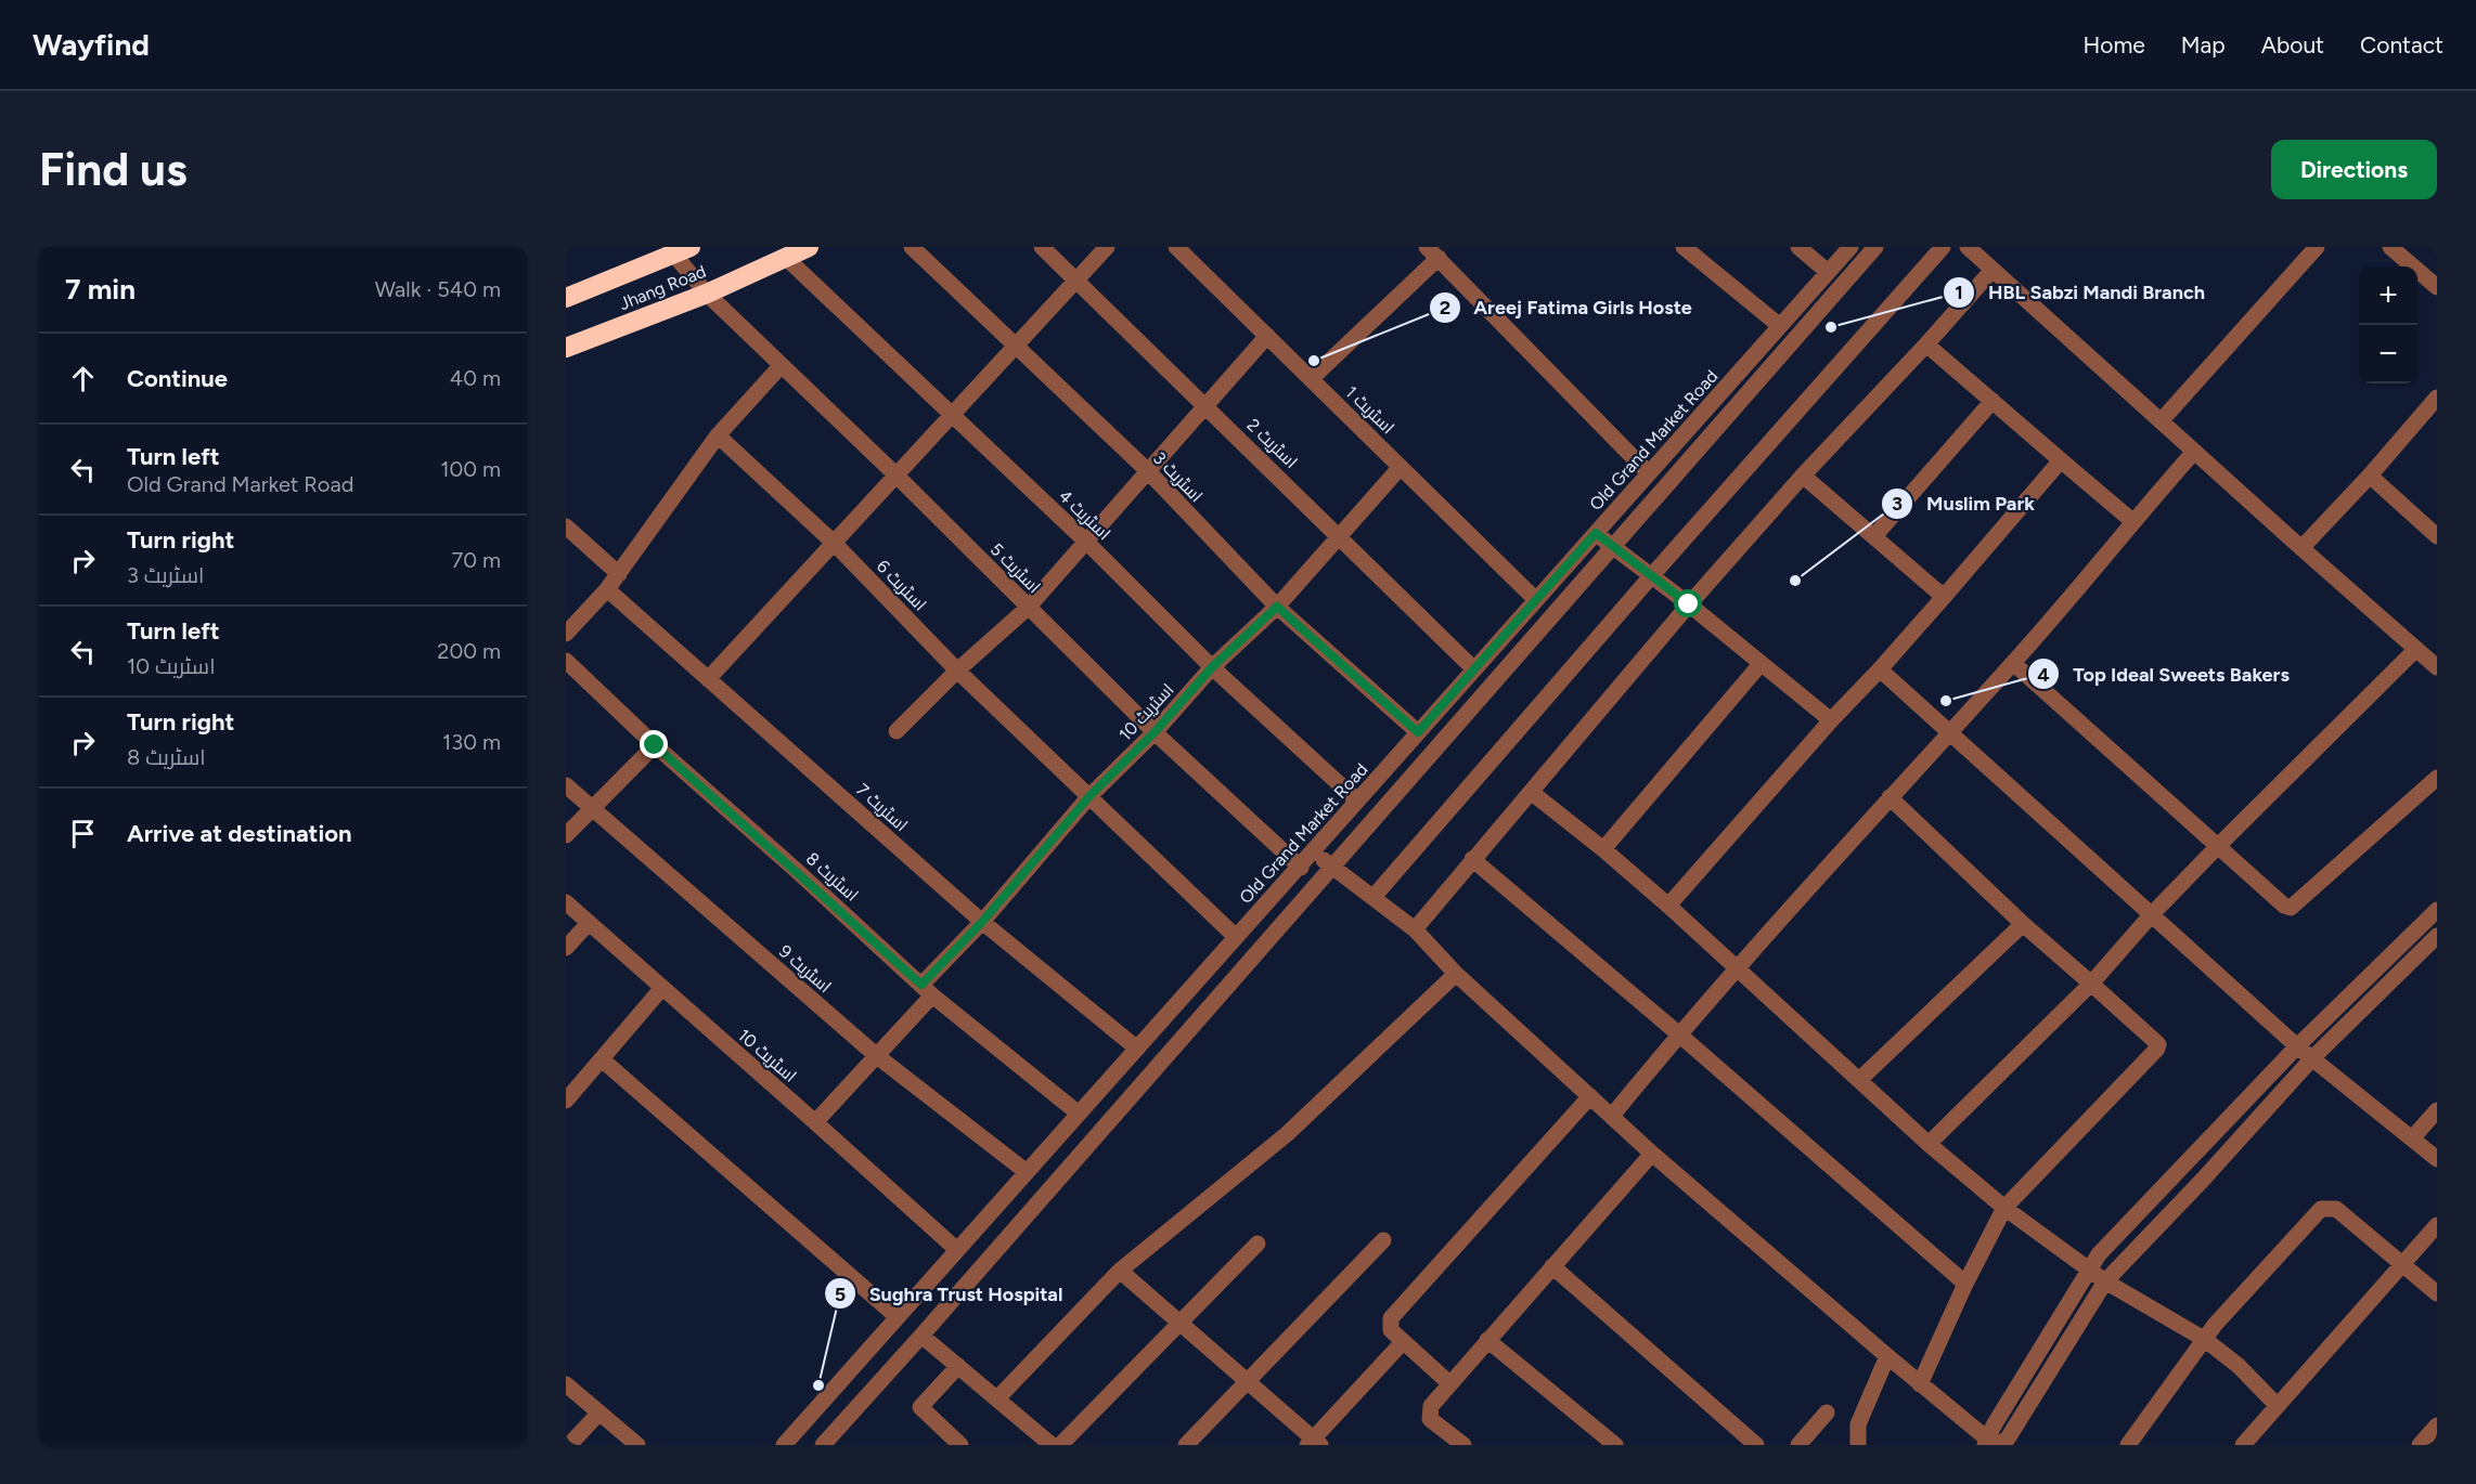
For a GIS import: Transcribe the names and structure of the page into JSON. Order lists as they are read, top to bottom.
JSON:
{
  "streets": {
    "highway": ["Jhang Road"],
    "street": [
      "اسٹریٹ 1",
      "Old Grand Market Road",
      "اسٹریٹ 2",
      "اسٹریٹ 3",
      "اسٹریٹ 4",
      "اسٹریٹ 5",
      "اسٹریٹ 6",
      "اسٹریٹ 10",
      "اسٹریٹ 7",
      "اسٹریٹ 8",
      "اسٹریٹ 9"
    ]
  },
  "crossings": [
    ["Jhang Road", "اسٹریٹ 4"],
    ["Jhang Road", "اسٹریٹ 5"],
    ["اسٹریٹ 1", "Old Grand Market Road"],
    ["اسٹریٹ 1", "اسٹریٹ 10"],
    ["Old Grand Market Road", "اسٹریٹ 2"],
    ["Old Grand Market Road", "اسٹریٹ 3"],
    ["Old Grand Market Road", "اسٹریٹ 4"],
    ["Old Grand Market Road", "اسٹریٹ 5"],
    ["Old Grand Market Road", "اسٹریٹ 6"],
    ["Old Grand Market Road", "اسٹریٹ 7"],
    ["Old Grand Market Road", "اسٹریٹ 8"],
    ["Old Grand Market Road", "اسٹریٹ 9"],
    ["اسٹریٹ 2", "اسٹریٹ 10"],
    ["اسٹریٹ 3", "اسٹریٹ 10"],
    ["اسٹریٹ 4", "اسٹریٹ 10"],
    ["اسٹریٹ 5", "اسٹریٹ 10"],
    ["اسٹریٹ 6", "اسٹریٹ 10"],
    ["اسٹریٹ 10", "اسٹریٹ 7"],
    ["اسٹریٹ 10", "اسٹریٹ 8"],
    ["اسٹریٹ 10", "اسٹریٹ 9"]
  ],
  "places": [
    "HBL Sabzi Mandi Branch",
    "Areej Fatima Girls Hoste",
    "Muslim Park",
    "Top Ideal Sweets Bakers",
    "Sughra Trust Hospital"
  ],
  "page": {
    "header": "Wayfind",
    "nav": [
      "Home",
      "Map",
      "About",
      "Contact"
    ],
    "buttons": "Directions",
    "title": "Find us",
    "heading": ["7 min", "Walk · 540 m"],
    "map_buttons": ["+", "−"],
    "list": [
      ["Continue", "40 m"],
      ["Turn left", "Old Grand Market Road", "100 m"],
      ["Turn right", "اسٹریٹ 3", "70 m"],
      ["Turn left", "اسٹریٹ 10", "200 m"],
      ["Turn right", "اسٹریٹ 8", "130 m"],
      "Arrive at destination"
    ]
  }
}
